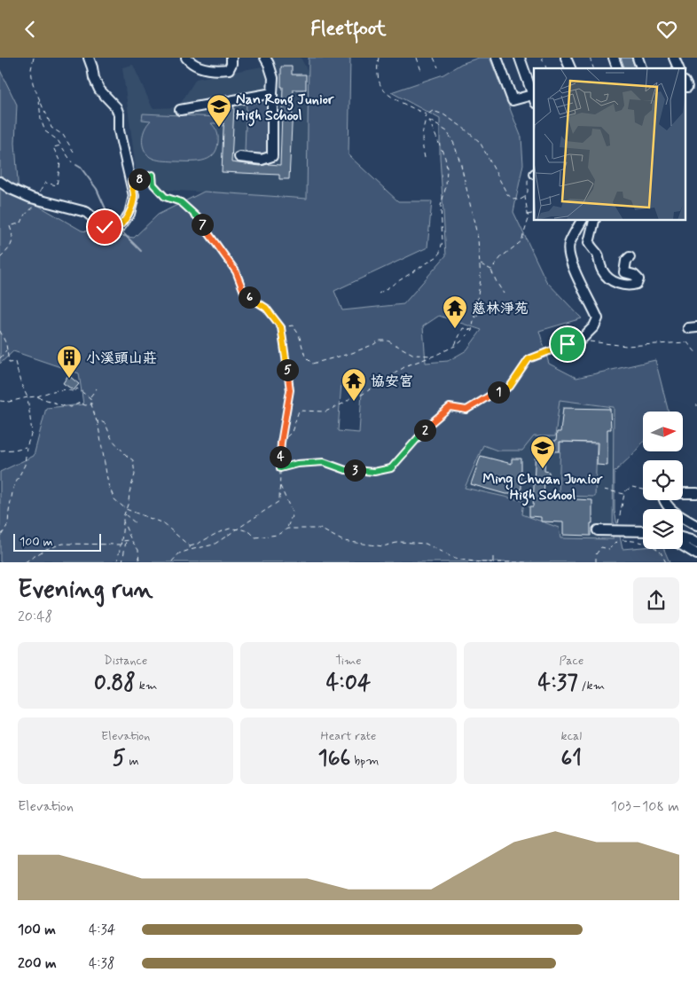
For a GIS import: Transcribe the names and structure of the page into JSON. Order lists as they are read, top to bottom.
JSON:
{
  "places": {
    "school or university": ["Nan Rong Junior High School", "Ming Chwan Junior High School"],
    "temple": ["慈林淨苑", "協安宮"],
    "building": ["小溪頭山莊"]
  },
  "scale_bar": "100 m",
  "north": "right",
  "page": {
    "header": "Fleetfoot",
    "pins": [
      "8",
      "7",
      "6",
      "5",
      "1",
      "2",
      "4",
      "3"
    ],
    "scale": "100 m",
    "heading": ["Evening run", "20:48"],
    "stats": [
      ["Distance", "0.88 km"],
      ["Time", "4:04"],
      ["Pace", "4:37 /km"],
      ["Elevation", "5 m"],
      ["Heart rate", "166 bpm"],
      ["kcal", "61"]
    ],
    "chart": ["Elevation", "103–108 m"],
    "list": [
      {
        "name": "100 m",
        "note": "4:34"
      },
      {
        "name": "200 m",
        "note": "4:38"
      }
    ]
  }
}
